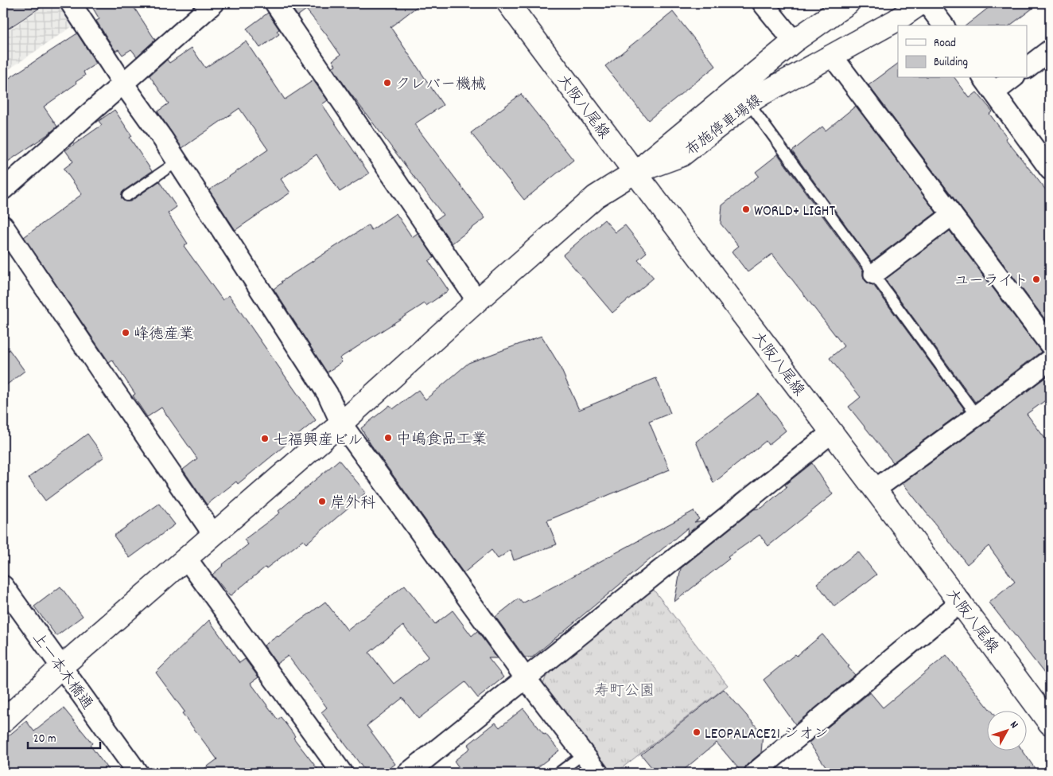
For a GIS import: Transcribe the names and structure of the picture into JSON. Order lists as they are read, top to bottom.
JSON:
{
  "streets": {
    "main road": ["大阪八尾線", "布施停車場線"],
    "street": ["上一本木橋通"]
  },
  "crossings": [
    ["大阪八尾線", "布施停車場線"]
  ],
  "parks": ["寿町公園"],
  "places": [
    "クレバー機械",
    "WORLD+ LIGHT",
    "ユーライト",
    "峰徳産業",
    "中嶋食品工業",
    "七福興産ビル",
    "岸外科",
    "LEOPALACE21 シオン"
  ],
  "legend": ["Road", "Building"],
  "scale_bar": "20 m",
  "north": "top right"
}
